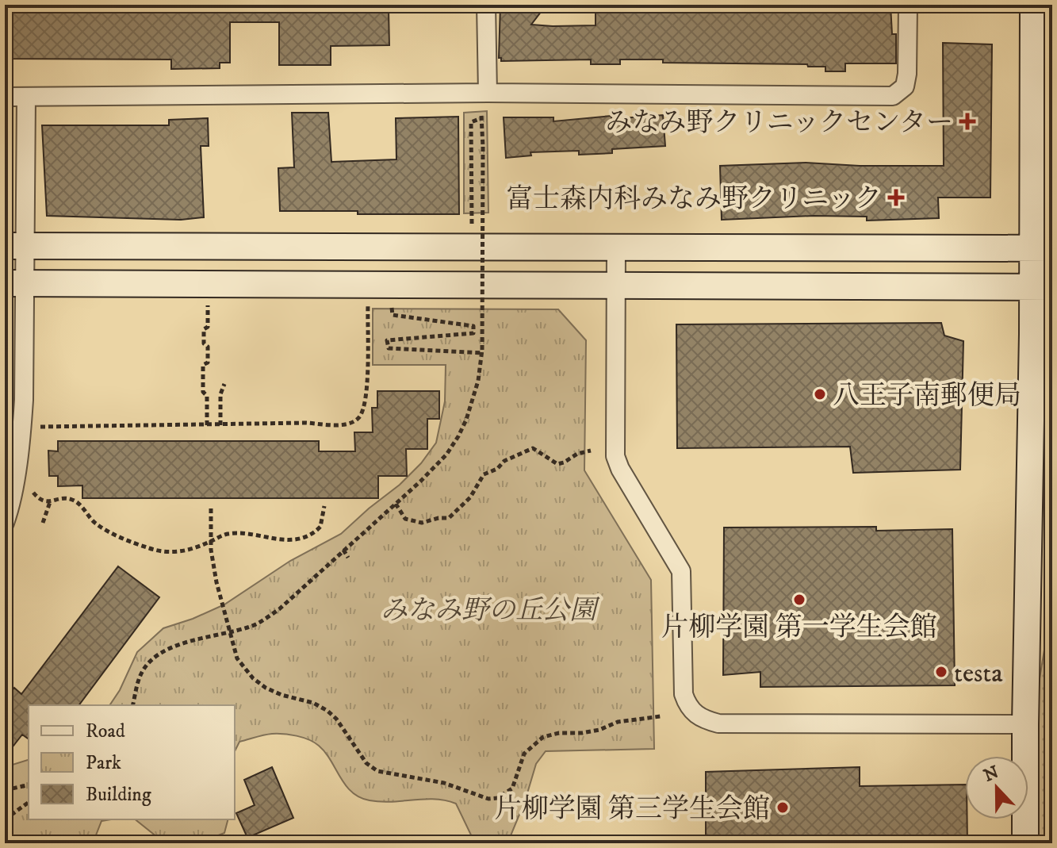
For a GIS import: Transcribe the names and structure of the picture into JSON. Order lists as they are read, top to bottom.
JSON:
{
  "parks": ["みなみ野の丘公園"],
  "places": {
    "health": ["みなみ野クリニックセンター", "富士森内科みなみ野クリニック"],
    "other": [
      "八王子南郵便局",
      "片柳学園 第一学生会館",
      "testa",
      "片柳学園 第三学生会館"
    ]
  },
  "legend": ["Road", "Park", "Building"],
  "north": "top"
}
